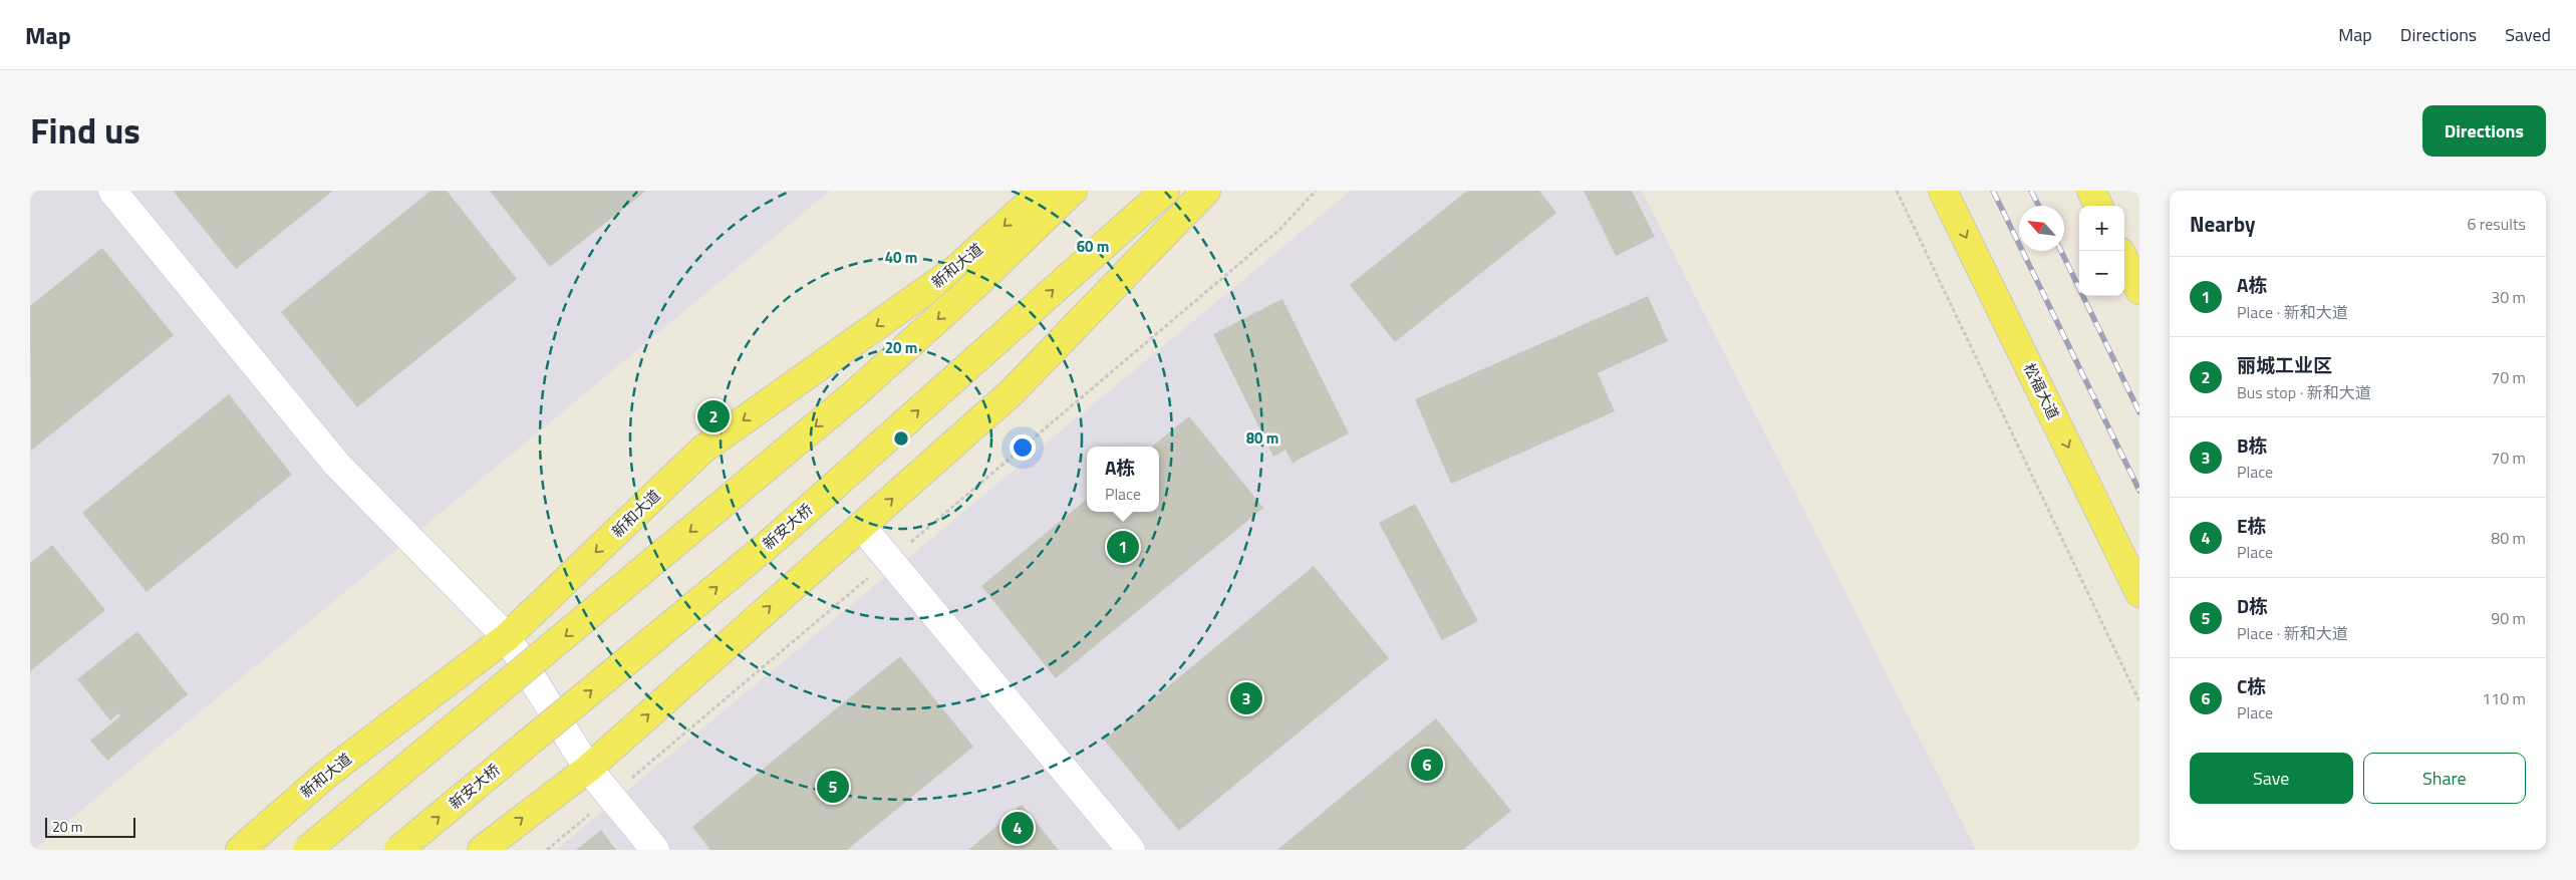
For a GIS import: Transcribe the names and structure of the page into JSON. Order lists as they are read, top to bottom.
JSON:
{
  "streets": {
    "main road": ["新和大道", "松福大道", "新安大桥"]
  },
  "one_way": ["松福大道"],
  "scale_bar": "20 m",
  "north": "top left",
  "page": {
    "header": "Map",
    "nav": ["Map", "Directions", "Saved"],
    "title": "Find us",
    "buttons": [
      "Directions",
      ["Save", "Share"]
    ],
    "heading": ["Nearby", "6 results"],
    "map_buttons": ["+", "−"],
    "list": [
      {
        "mark": "1",
        "name": "A栋",
        "note": "Place · 新和大道",
        "value": "30 m"
      },
      {
        "mark": "2",
        "name": "丽城工业区",
        "note": "Bus stop · 新和大道",
        "value": "70 m"
      },
      {
        "mark": "3",
        "name": "B栋",
        "note": "Place",
        "value": "70 m"
      },
      {
        "mark": "4",
        "name": "E栋",
        "note": "Place",
        "value": "80 m"
      },
      {
        "mark": "5",
        "name": "D栋",
        "note": "Place · 新和大道",
        "value": "90 m"
      },
      {
        "mark": "6",
        "name": "C栋",
        "note": "Place",
        "value": "110 m"
      }
    ],
    "pins": [
      "2",
      "1",
      "3",
      "6",
      "5",
      "4"
    ],
    "popup": ["A栋", "Place"],
    "scale": "20 m"
  },
  "rings": [
    "60 m",
    "40 m",
    "20 m",
    "80 m"
  ]
}
